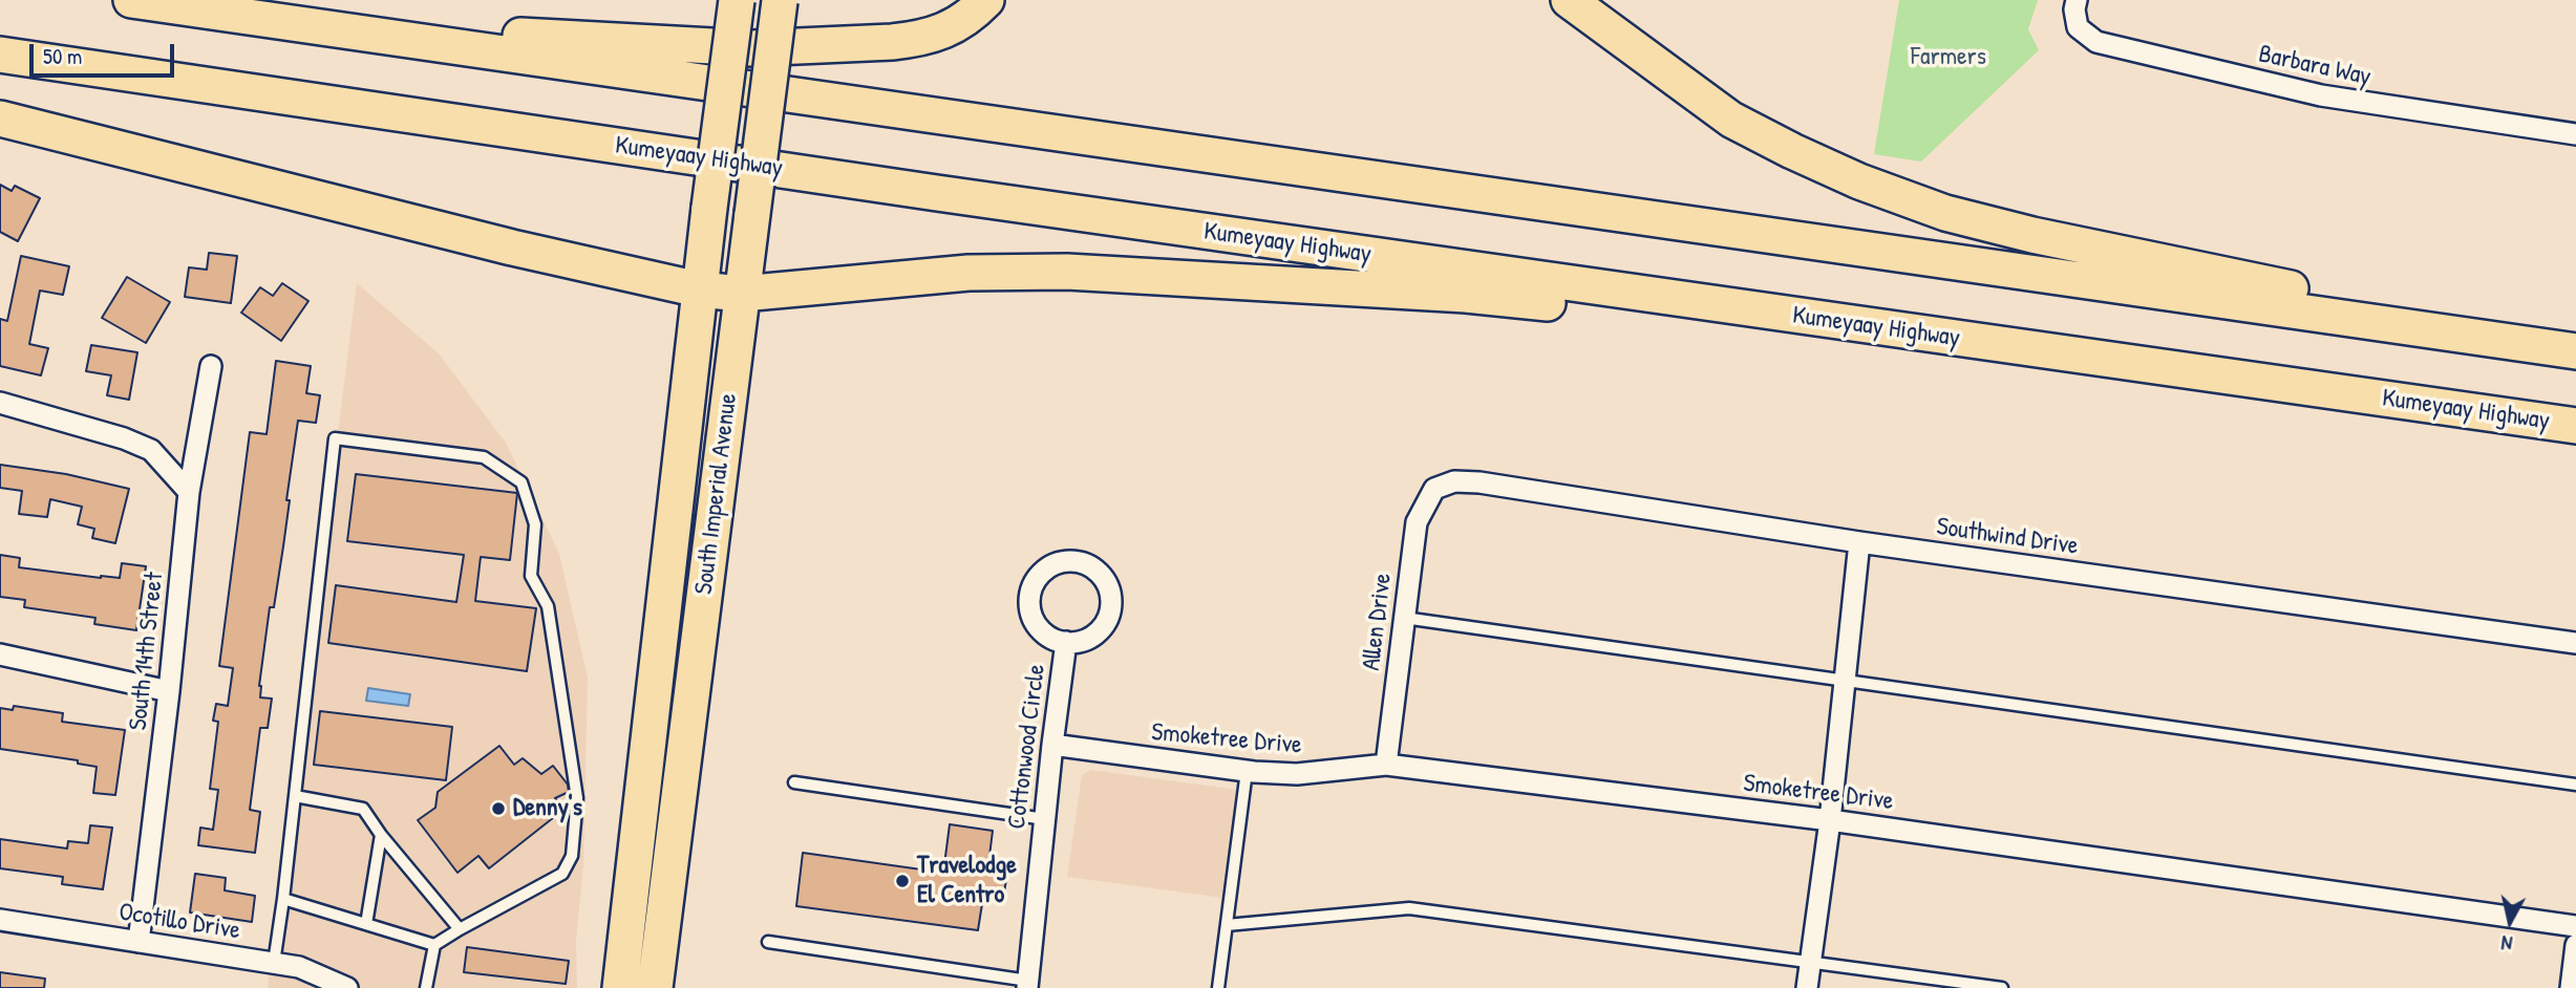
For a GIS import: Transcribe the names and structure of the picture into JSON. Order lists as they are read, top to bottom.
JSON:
{
  "streets": {
    "highway": ["Kumeyaay Highway", "South Imperial Avenue"],
    "street": [
      "Barbara Way",
      "Southwind Drive",
      "Allen Drive",
      "South 14th Street",
      "Smoketree Drive",
      "Cottonwood Circle",
      "Ocotillo Drive"
    ]
  },
  "crossings": [
    ["Southwind Drive", "Allen Drive"],
    ["Allen Drive", "Smoketree Drive"],
    ["South 14th Street", "Ocotillo Drive"],
    ["Smoketree Drive", "Cottonwood Circle"]
  ],
  "parks": ["Farmers"],
  "places": ["Denny's", "Travelodge El Centro"],
  "scale_bar": "50 m",
  "north": "bottom"
}
